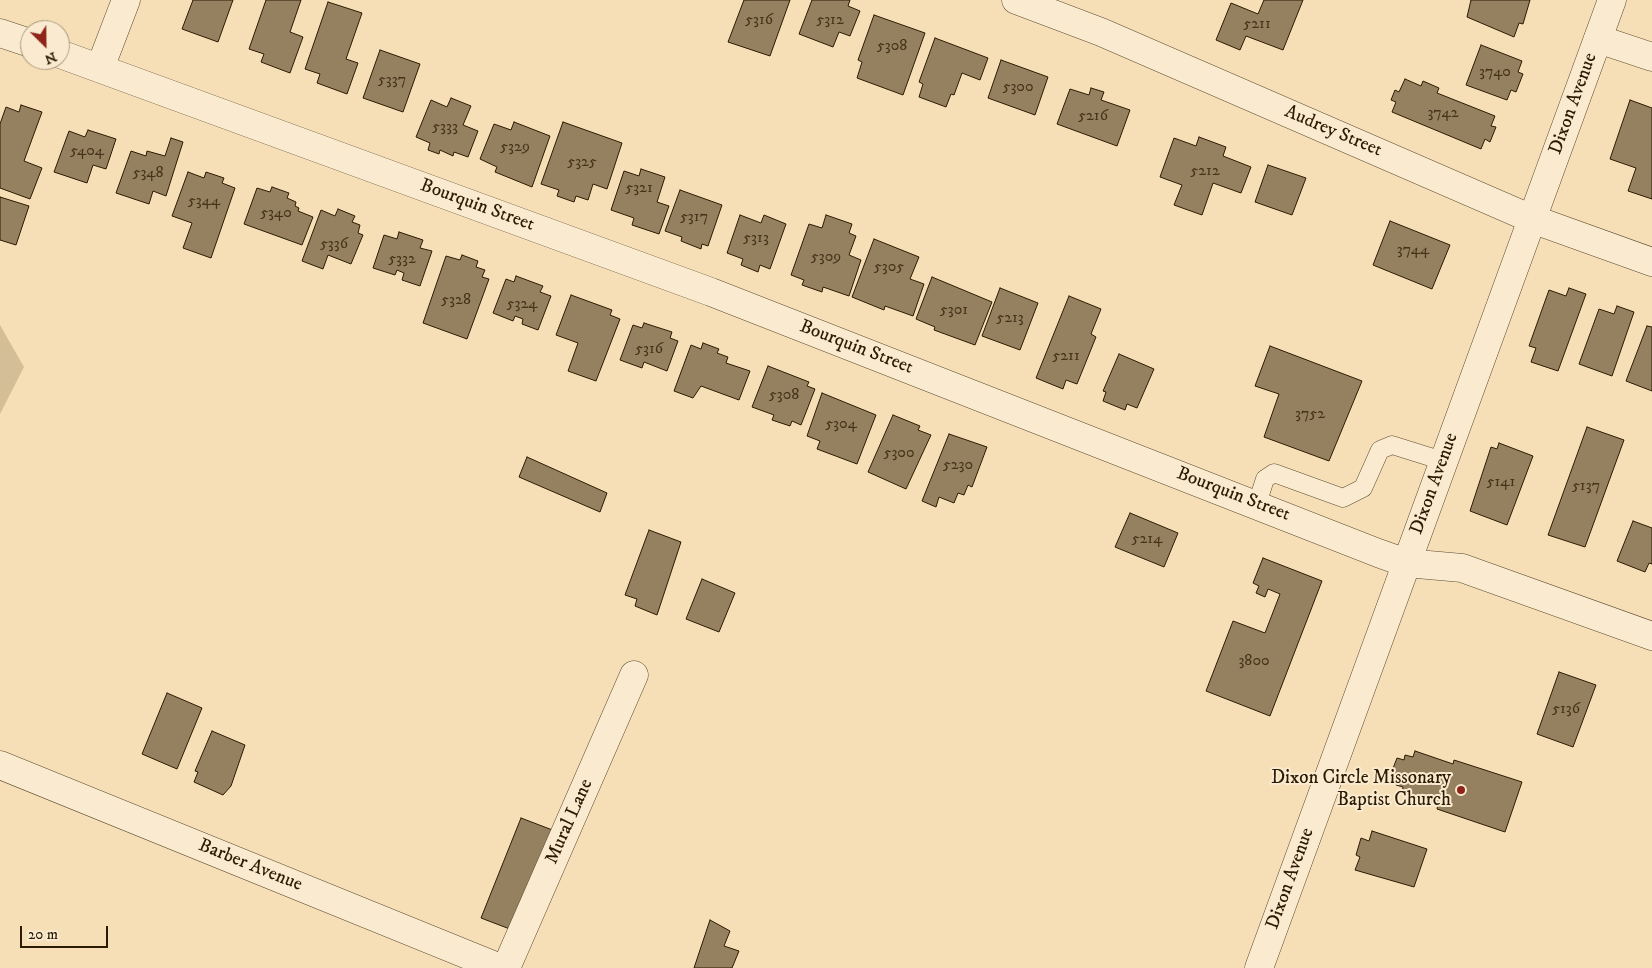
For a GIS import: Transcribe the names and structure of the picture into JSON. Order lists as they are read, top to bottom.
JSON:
{
  "streets": {
    "street": [
      "Dixon Avenue",
      "Audrey Street",
      "Bourquin Street",
      "Mural Lane",
      "Barber Avenue"
    ]
  },
  "crossings": [
    ["Dixon Avenue", "Audrey Street"],
    ["Dixon Avenue", "Bourquin Street"]
  ],
  "places": ["Dixon Circle Missonary Baptist Church"],
  "house_numbers": [
    "5316",
    "5312",
    "5211",
    "5308",
    "3740",
    "5337",
    "5300",
    "3742",
    "5216",
    "5333",
    "5329",
    "5404",
    "5325",
    "5212",
    "5348",
    "5321",
    "5344",
    "5340",
    "5317",
    "5313",
    "5336",
    "3744",
    "5309",
    "5332",
    "5305",
    "5328",
    "5324",
    "5301",
    "5213",
    "5316",
    "5211",
    "5308",
    "3752",
    "5304",
    "5300",
    "5230",
    "5141",
    "5137",
    "5214",
    "3800",
    "5136"
  ],
  "scale_bar": "20 m",
  "north": "bottom right"
}
